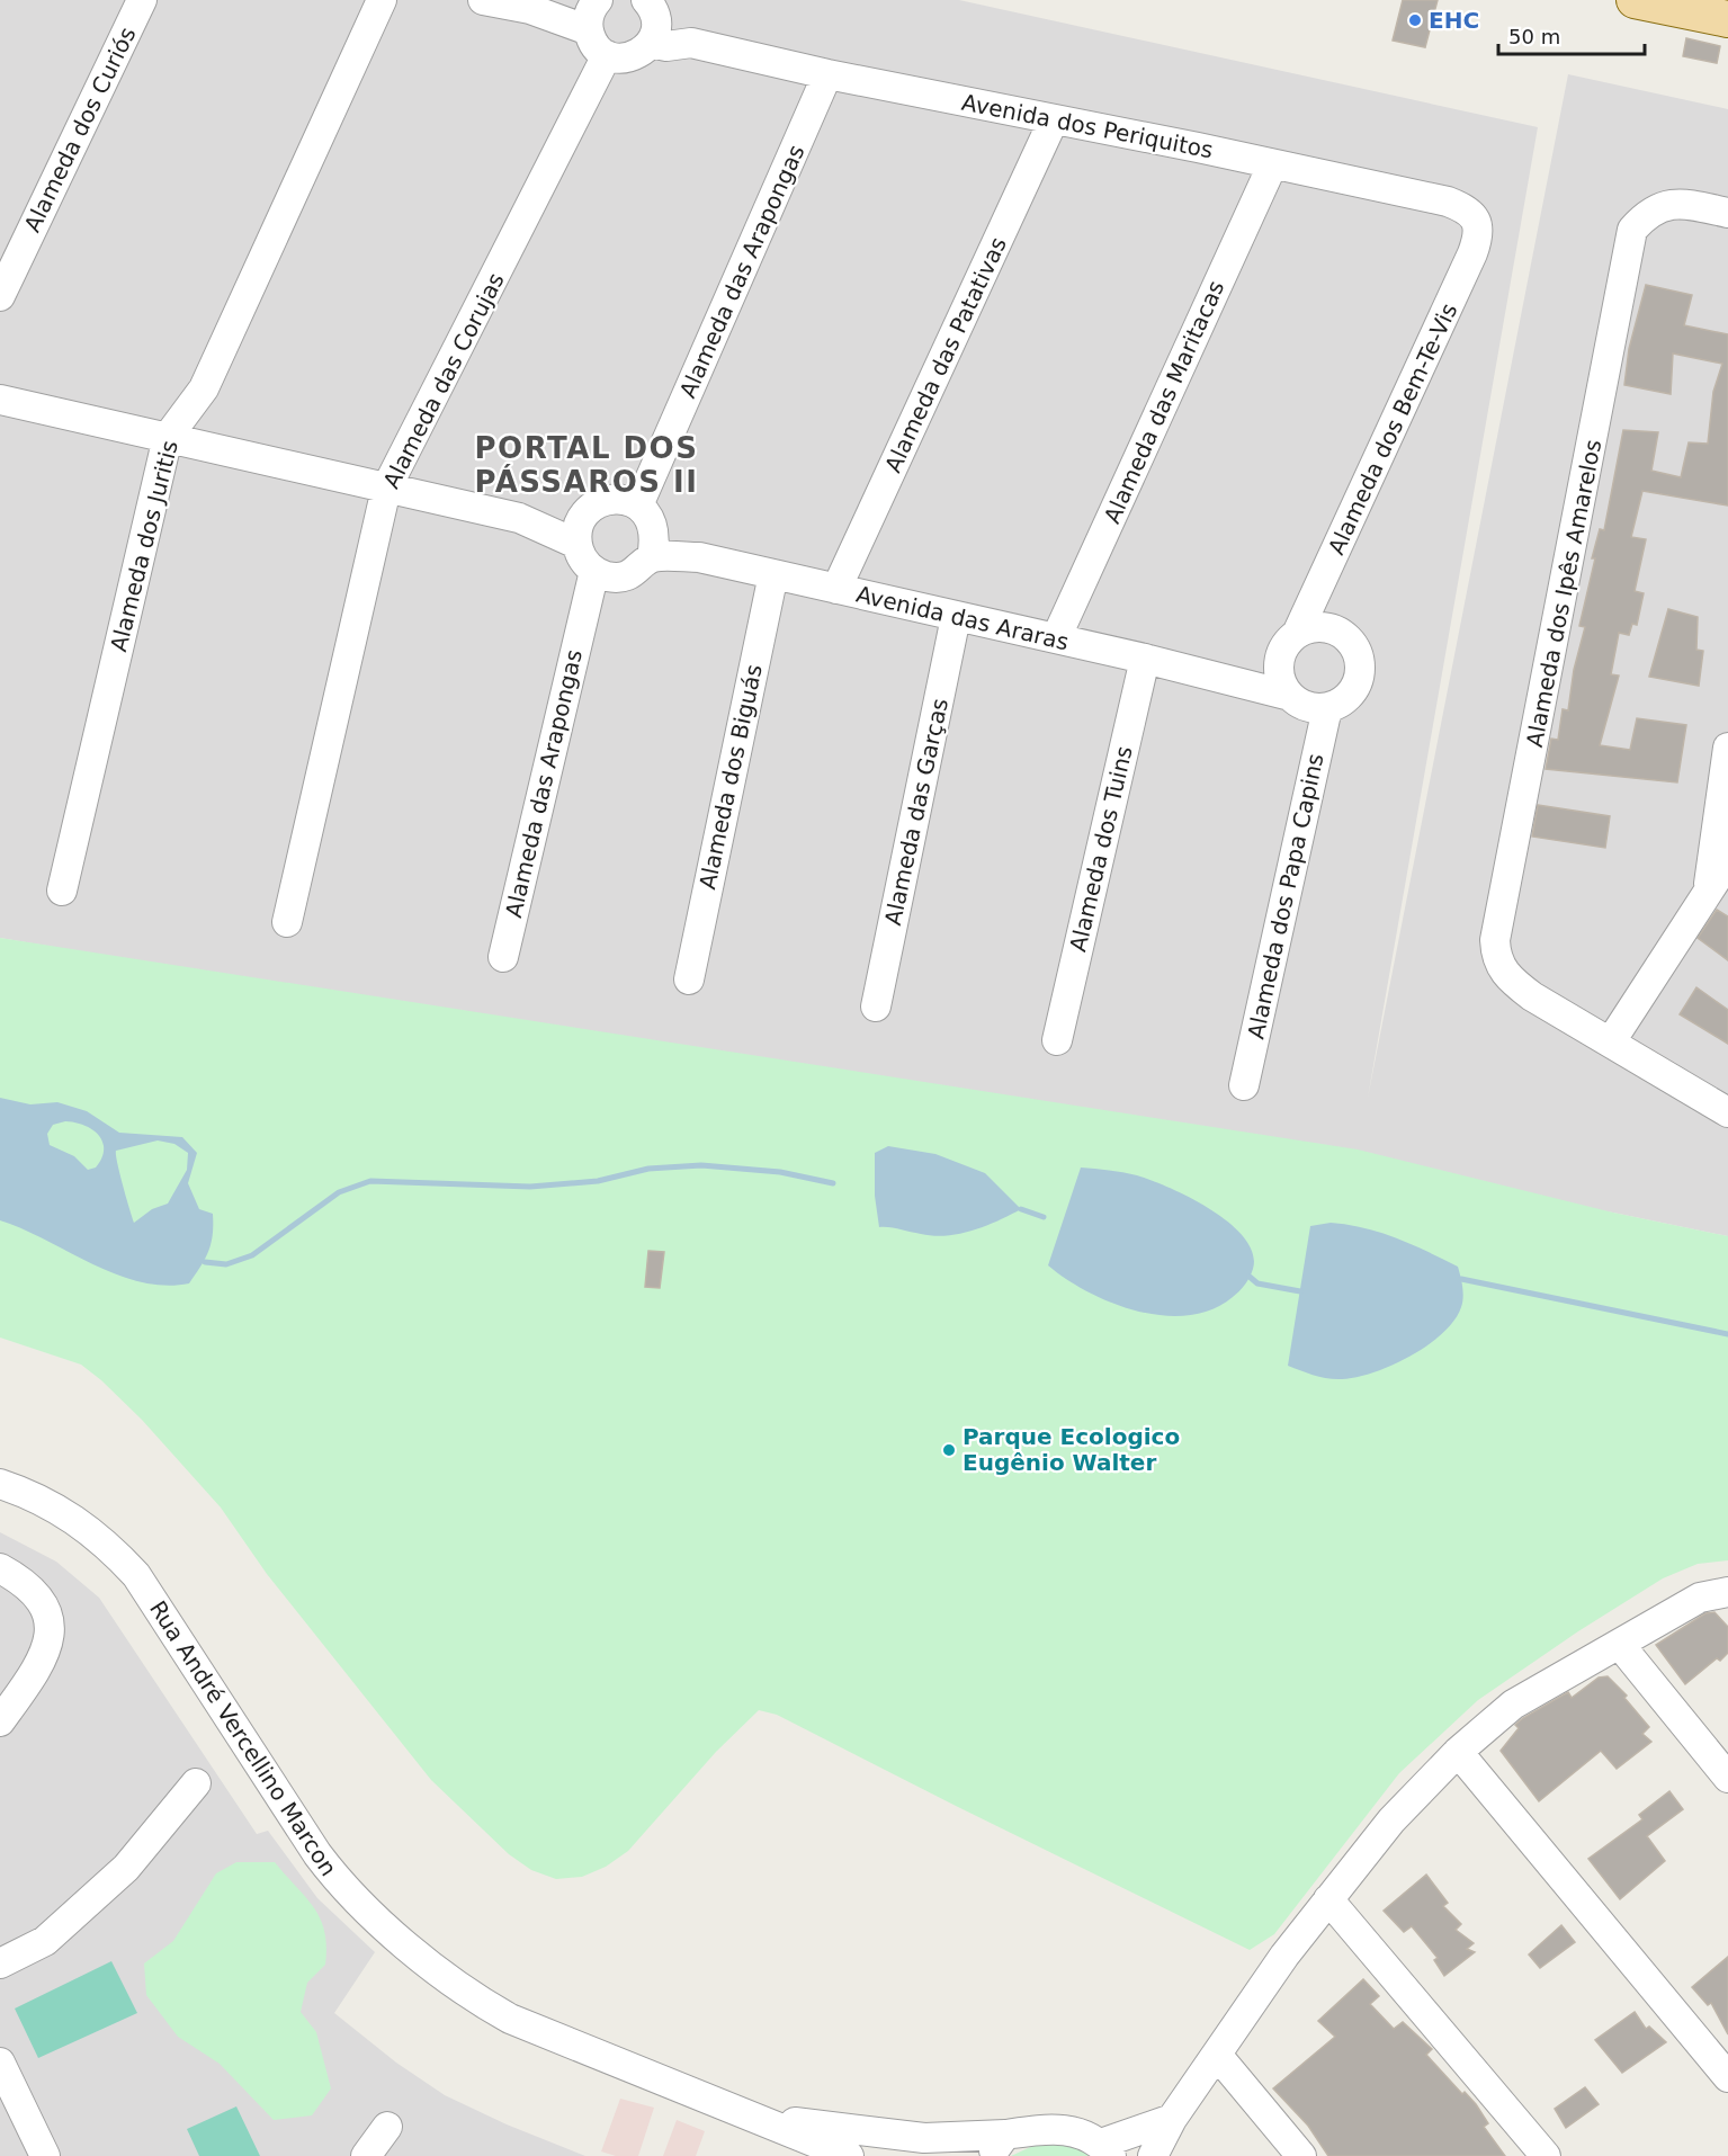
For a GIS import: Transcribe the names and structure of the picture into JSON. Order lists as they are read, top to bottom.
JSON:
{
  "streets": {
    "street": [
      "Avenida dos Periquitos",
      "Alameda dos Curiós",
      "Alameda das Arapongas",
      "Alameda das Patativas",
      "Alameda das Corujas",
      "Alameda das Maritacas",
      "Alameda dos Bem-Te-Vis",
      "Alameda dos Juritis",
      "Alameda dos Ipês Amarelos",
      "Avenida das Araras",
      "Alameda dos Biguás",
      "Alameda das Garças",
      "Alameda dos Tuins",
      "Alameda dos Papa Capins",
      "Rua André Vercellino Marcon"
    ]
  },
  "crossings": [
    ["Avenida dos Periquitos", "Alameda das Arapongas"],
    ["Avenida dos Periquitos", "Alameda das Patativas"],
    ["Avenida dos Periquitos", "Alameda das Maritacas"],
    ["Avenida dos Periquitos", "Alameda dos Bem-Te-Vis"],
    ["Alameda das Arapongas", "Avenida das Araras"],
    ["Alameda das Patativas", "Avenida das Araras"],
    ["Alameda das Maritacas", "Avenida das Araras"],
    ["Alameda dos Bem-Te-Vis", "Avenida das Araras"],
    ["Alameda dos Bem-Te-Vis", "Alameda dos Papa Capins"],
    ["Avenida das Araras", "Alameda dos Biguás"],
    ["Avenida das Araras", "Alameda das Garças"],
    ["Avenida das Araras", "Alameda dos Tuins"],
    ["Avenida das Araras", "Alameda dos Papa Capins"]
  ],
  "districts": ["PORTAL DOS PÁSSAROS II"],
  "places": ["EHC", "Parque Ecologico Eugênio Walter"],
  "scale_bar": "50 m"
}
